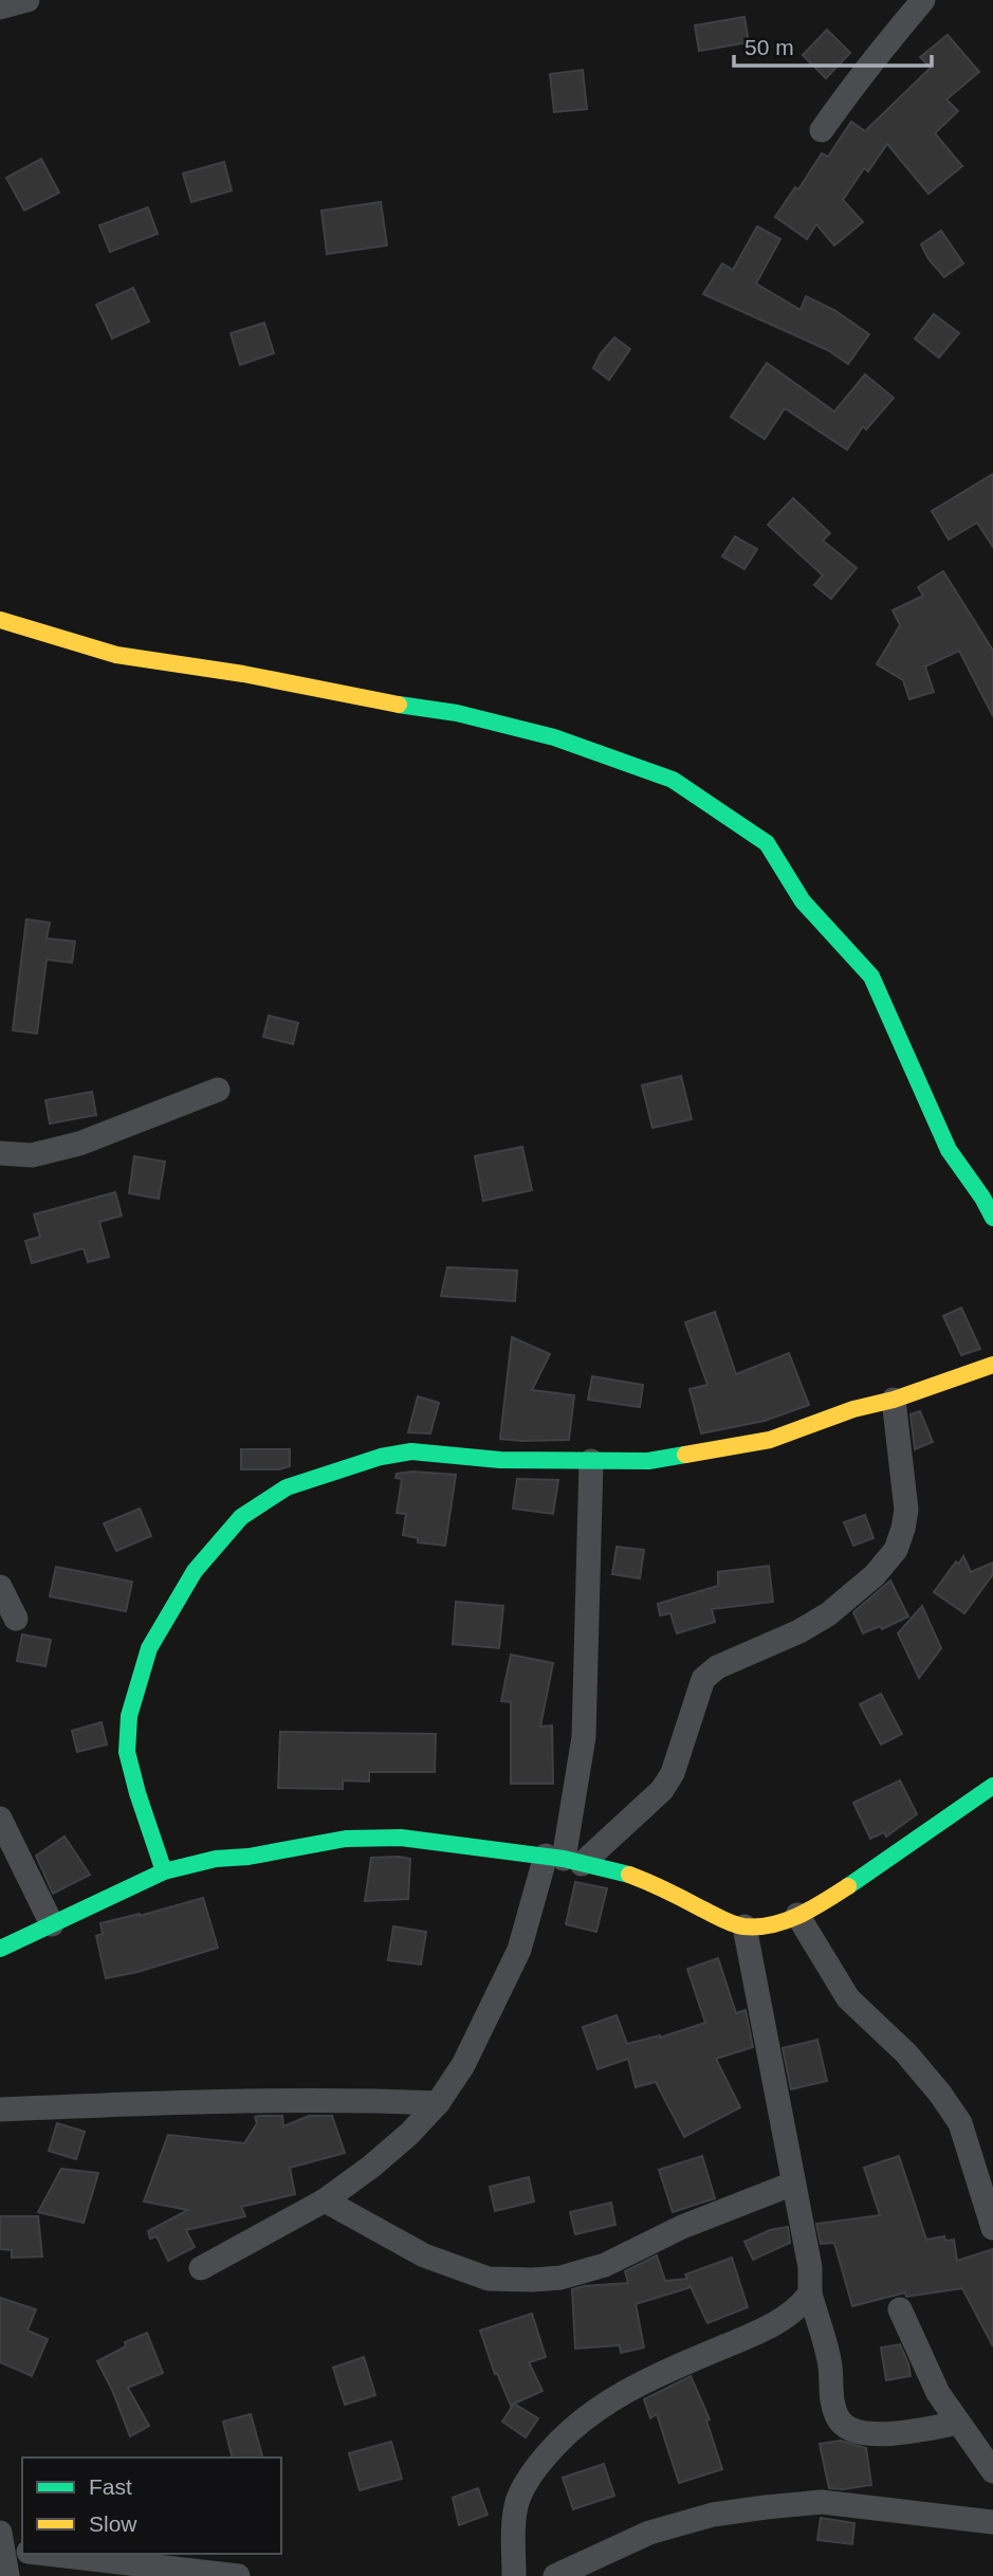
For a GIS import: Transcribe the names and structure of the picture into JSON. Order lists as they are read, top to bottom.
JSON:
{
  "legend": ["Fast", "Slow"],
  "scale_bar": "50 m"
}
